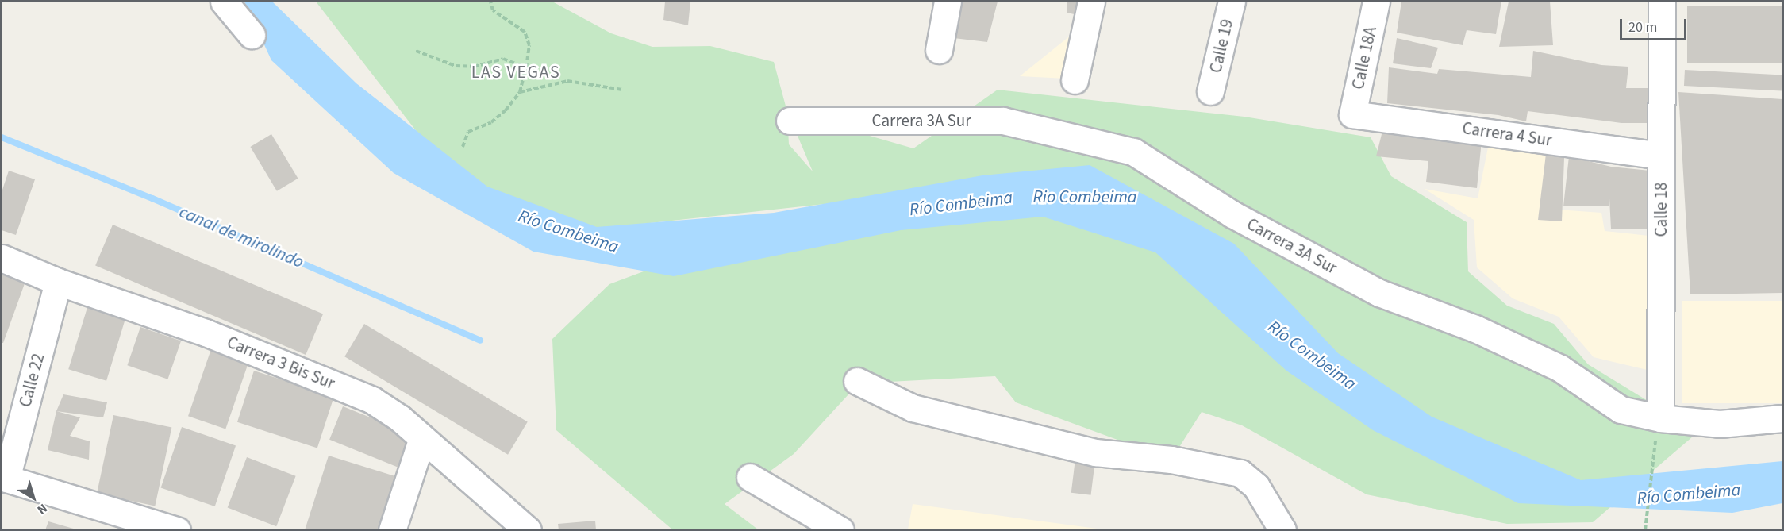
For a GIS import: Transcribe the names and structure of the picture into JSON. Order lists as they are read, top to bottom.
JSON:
{
  "streets": {
    "street": [
      "Calle 19",
      "Calle 18A",
      "Carrera 3A Sur",
      "Carrera 4 Sur",
      "Calle 18",
      "Carrera 3 Bis Sur",
      "Calle 22"
    ]
  },
  "crossings": [
    ["Calle 18A", "Carrera 4 Sur"],
    ["Carrera 3A Sur", "Calle 18"],
    ["Carrera 4 Sur", "Calle 18"],
    ["Carrera 3 Bis Sur", "Calle 22"]
  ],
  "districts": ["LAS VEGAS"],
  "water": ["Rio Combeima", "Río Combeima", "canal de mirolindo"],
  "scale_bar": "20 m",
  "north": "bottom right"
}
